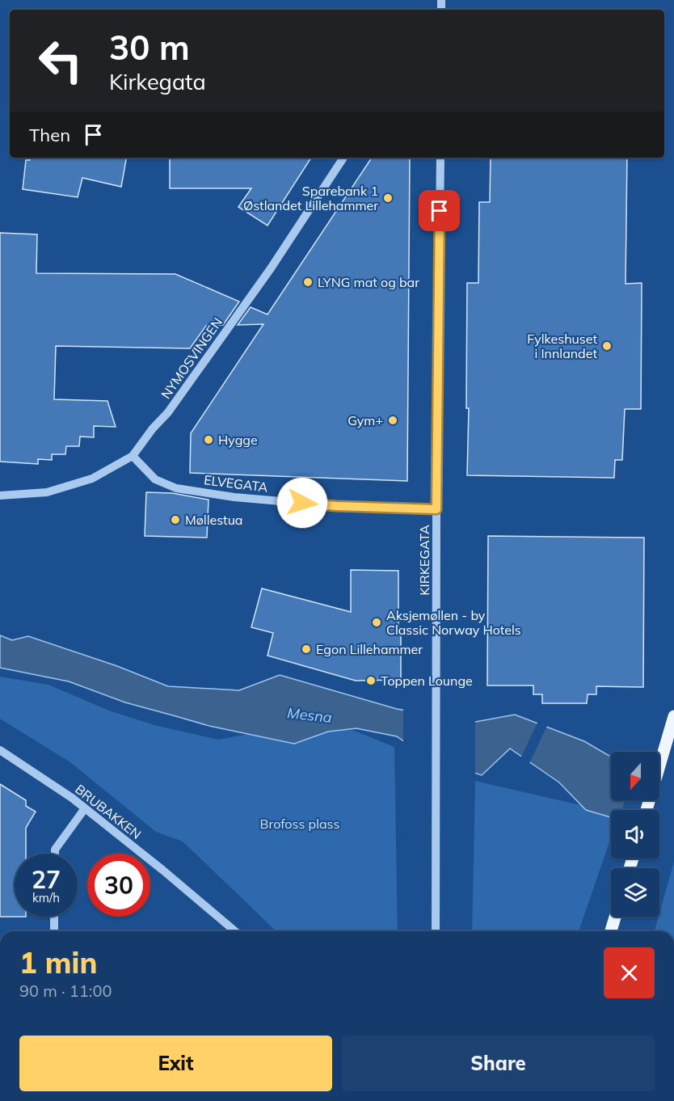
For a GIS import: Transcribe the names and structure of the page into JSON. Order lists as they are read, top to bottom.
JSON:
{
  "streets": {
    "street": [
      "NYMOSVINGEN",
      "ELVEGATA",
      "KIRKEGATA",
      "BRUBAKKEN"
    ]
  },
  "crossings": [
    ["NYMOSVINGEN", "ELVEGATA"],
    ["ELVEGATA", "KIRKEGATA"]
  ],
  "water": ["Mesna"],
  "parks": ["Brofoss plass"],
  "places": [
    "Sparebank 1 Østlandet Lillehammer",
    "LYNG mat og bar",
    "Fylkeshuset i Innlandet",
    "Gym+",
    "Hygge",
    "Møllestua",
    "Aksjemøllen - by Classic Norway Hotels",
    "Egon Lillehammer",
    "Toppen Lounge"
  ],
  "north": "bottom",
  "page": {
    "turn": ["30 m", "Kirkegata"],
    "then": "Then",
    "speed": "27 km/h",
    "limit": "30",
    "heading": ["1 min", "90 m · 11:00"],
    "buttons": ["Exit", "Share"]
  }
}
